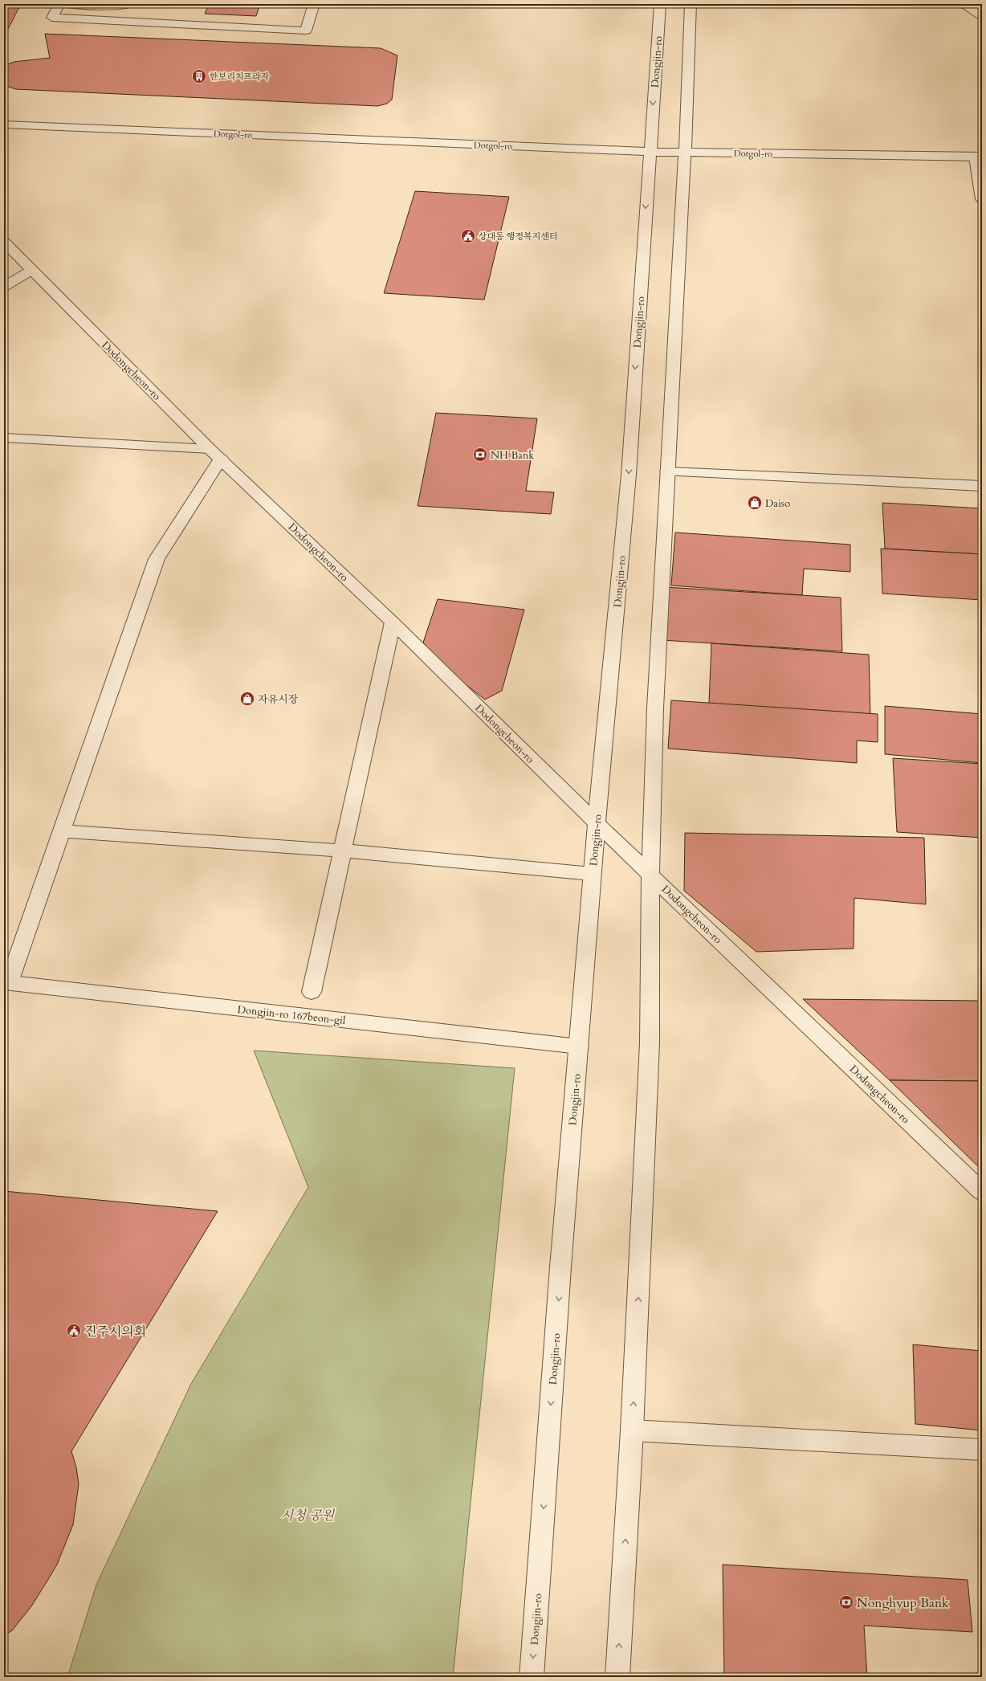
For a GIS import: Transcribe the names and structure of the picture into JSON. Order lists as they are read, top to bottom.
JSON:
{
  "streets": {
    "street": [
      "Dongjin-ro",
      "Dotgol-ro",
      "Dodongcheon-ro",
      "Dongjin-ro 167beon-gil"
    ]
  },
  "crossings": [
    ["Dongjin-ro", "Dotgol-ro"],
    ["Dongjin-ro", "Dodongcheon-ro"],
    ["Dongjin-ro", "Dongjin-ro 167beon-gil"]
  ],
  "parks": ["시청 공원"],
  "places": {
    "building": ["한보리치프라자"],
    "public building": ["상대동 행정복지센터", "진주시의회"],
    "bank": ["NH Bank", "Nonghyup Bank"],
    "shop": ["Daiso", "자유시장"]
  }
}
